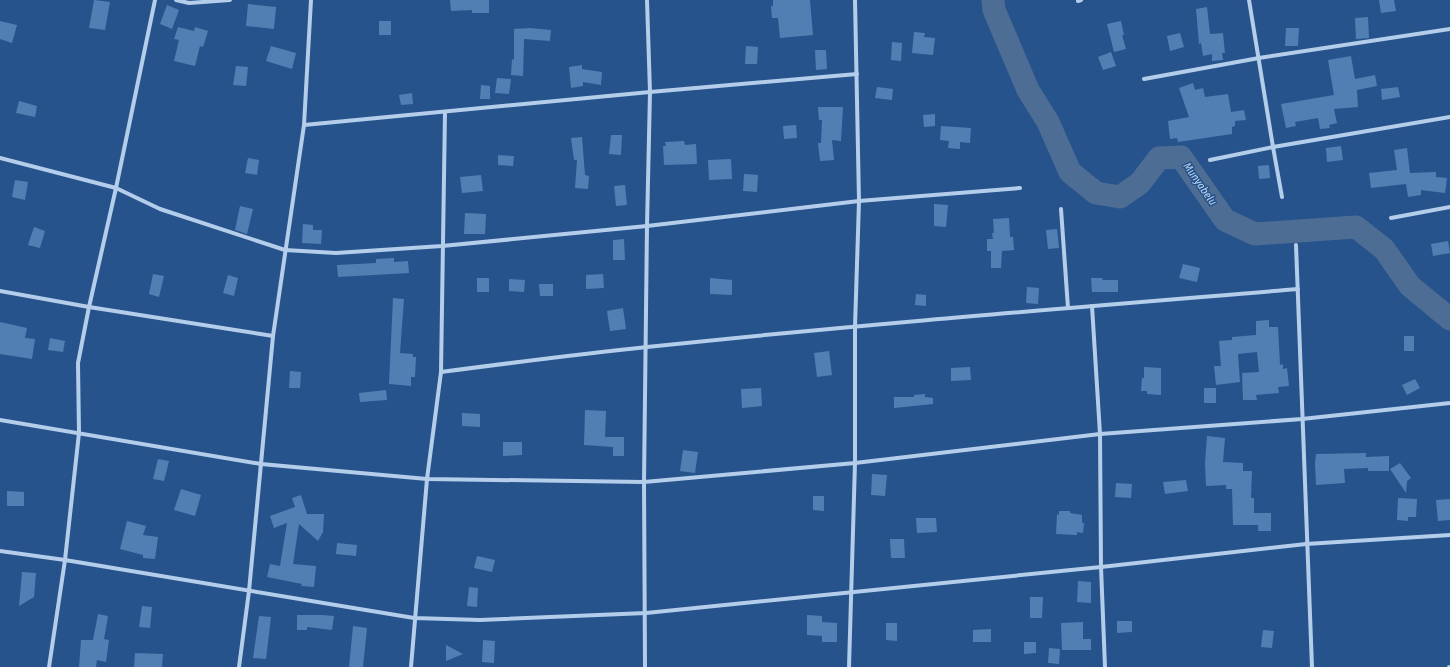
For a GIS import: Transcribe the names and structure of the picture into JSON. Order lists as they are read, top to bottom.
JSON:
{
  "water": ["Munyabelu"]
}
